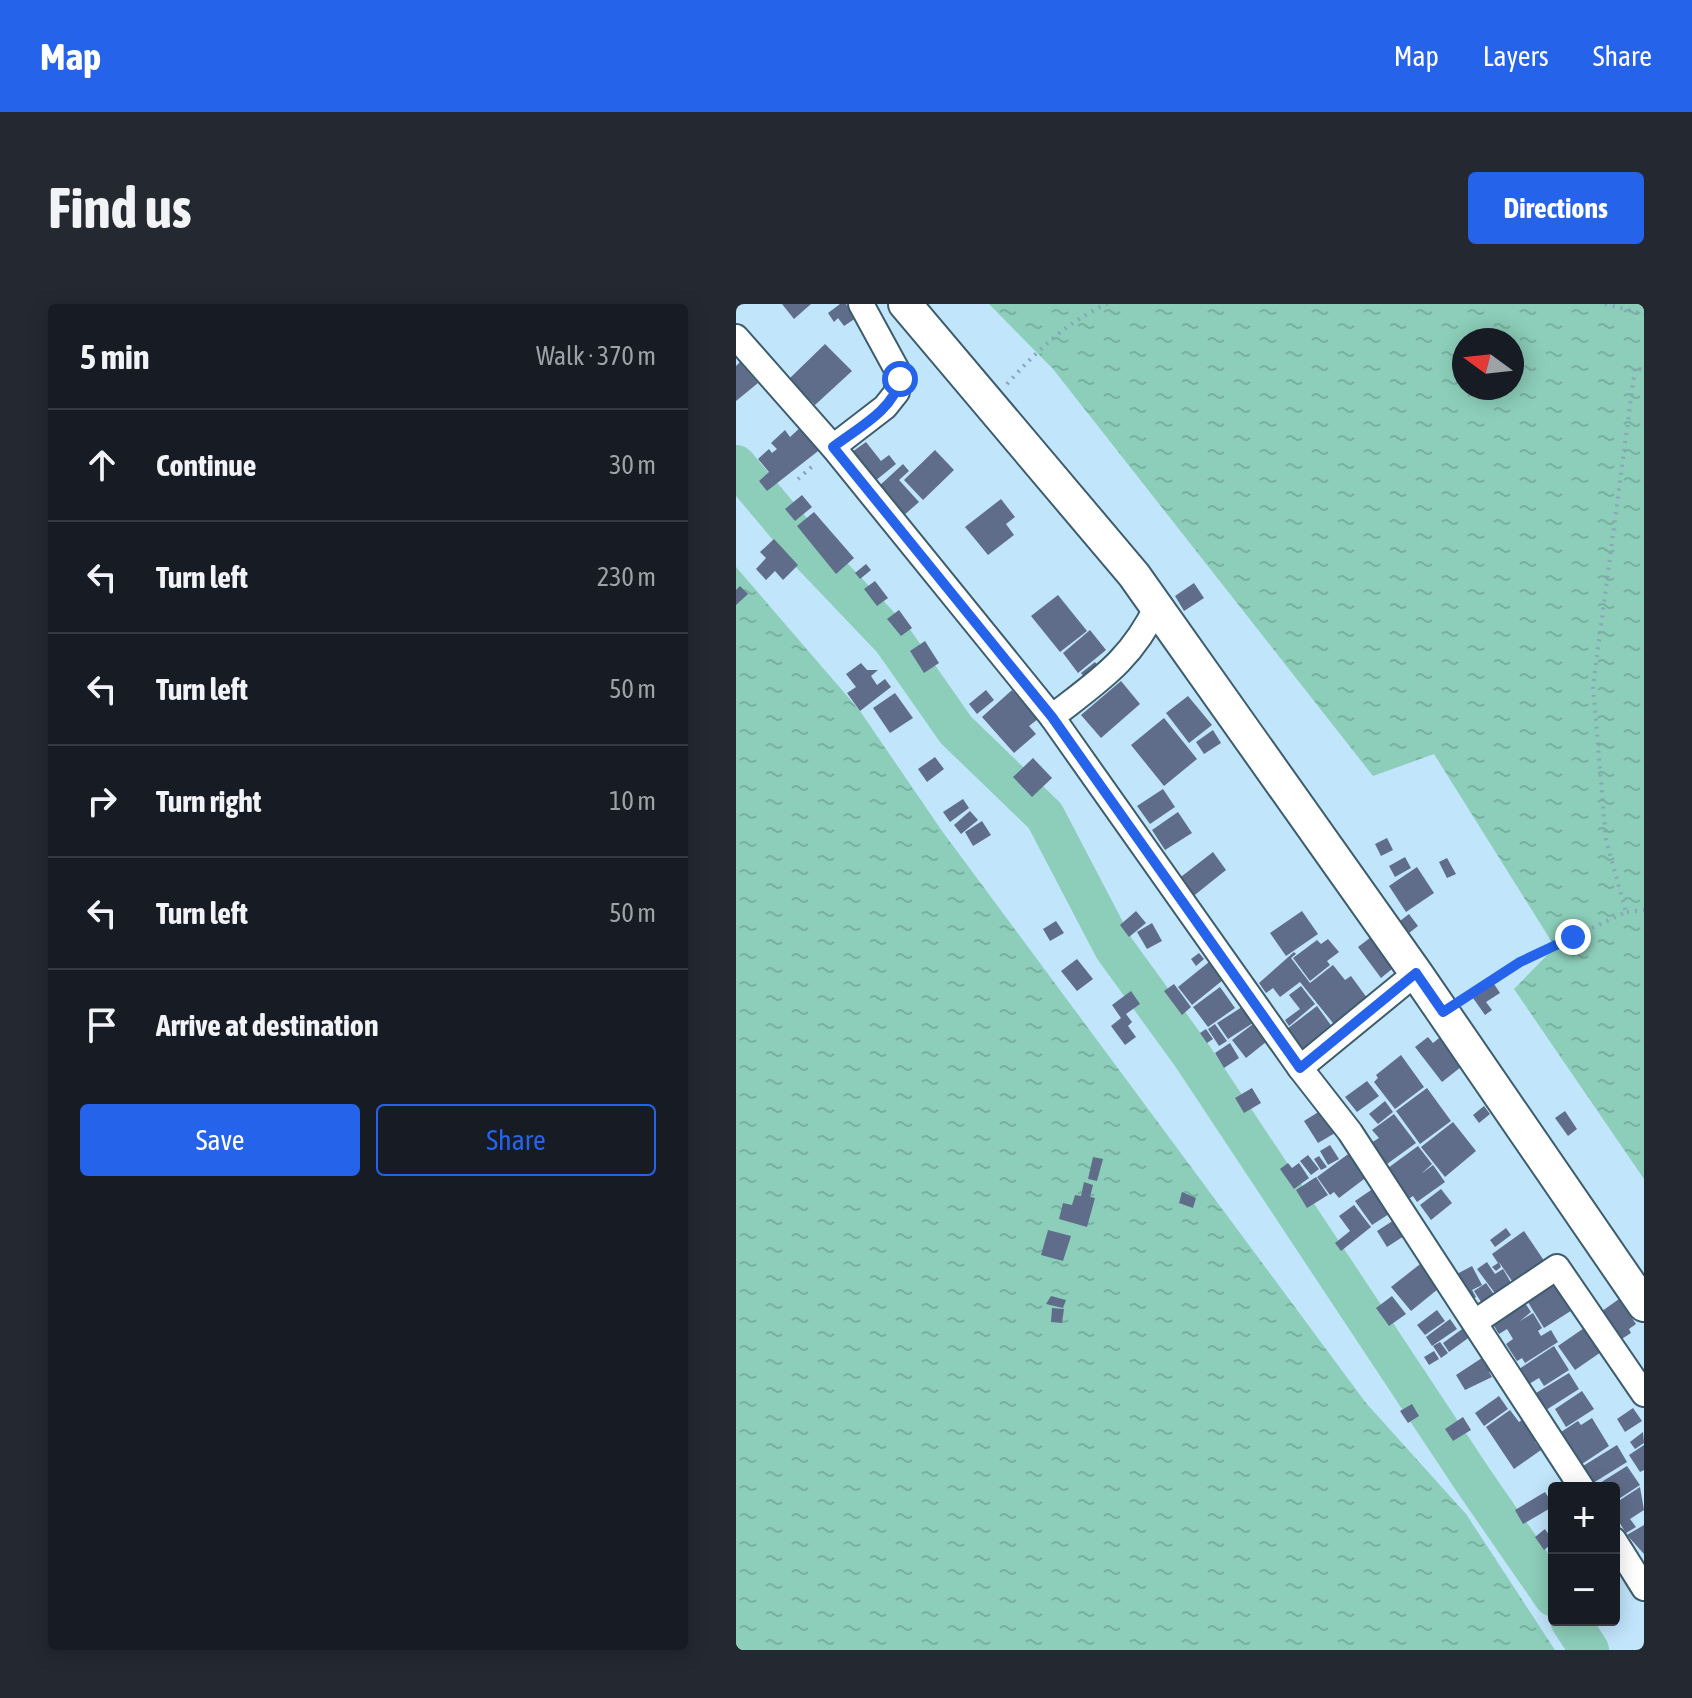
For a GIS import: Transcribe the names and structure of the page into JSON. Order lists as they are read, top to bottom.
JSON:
{
  "north": "left",
  "page": {
    "header": "Map",
    "nav": ["Map", "Layers", "Share"],
    "buttons": [
      "Directions",
      ["Save", "Share"]
    ],
    "title": "Find us",
    "heading": ["5 min", "Walk · 370 m"],
    "list": [
      ["Continue", "30 m"],
      ["Turn left", "230 m"],
      ["Turn left", "50 m"],
      ["Turn right", "10 m"],
      ["Turn left", "50 m"],
      "Arrive at destination"
    ],
    "map_buttons": ["+", "−"]
  }
}
